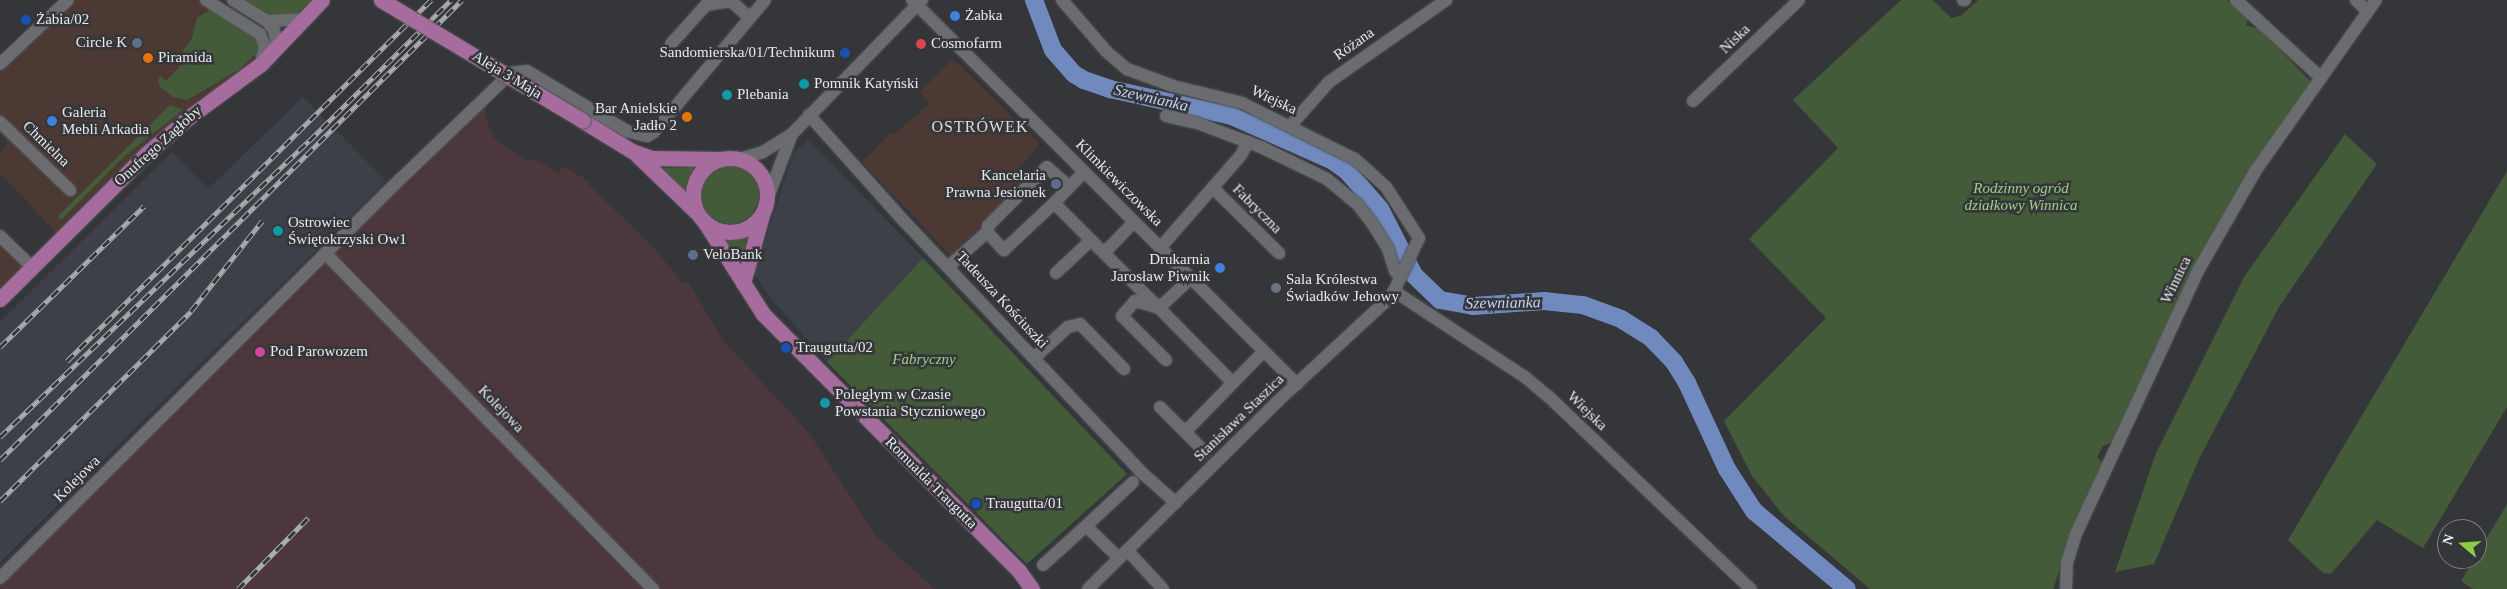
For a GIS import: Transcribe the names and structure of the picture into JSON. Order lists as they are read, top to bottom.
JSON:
{
  "streets": {
    "main road": ["Aleja 3 Maja", "Onufrego Zagłoby", "Romualda Traugutta"],
    "street": [
      "Niska",
      "Różana",
      "Wiejska",
      "Chmielna",
      "Klimkiewiczowska",
      "Fabryczna",
      "Winnica",
      "Tadeusza Kościuszki",
      "Kolejowa",
      "Stanisława Staszica"
    ]
  },
  "crossings": [
    ["Różana", "Wiejska"],
    ["Aleja 3 Maja", "Romualda Traugutta"],
    ["Wiejska", "Stanisława Staszica"],
    ["Klimkiewiczowska", "Fabryczna"],
    ["Klimkiewiczowska", "Stanisława Staszica"],
    ["Tadeusza Kościuszki", "Stanisława Staszica"]
  ],
  "districts": ["OSTRÓWEK"],
  "water": ["Szewnianka"],
  "parks": ["Rodzinny ogród działkowy Winnica", "Fabryczny"],
  "places": [
    "Żabka",
    "Żabia/02",
    "Circle K",
    "Cosmofarm",
    "Sandomierska/01/Technikum",
    "Piramida",
    "Pomnik Katyński",
    "Plebania",
    "Bar Anielskie Jadło 2",
    "Galeria Mebli Arkadia",
    "Kancelaria Prawna Jesionek",
    "Ostrowiec Świętokrzyski Ow1",
    "VeloBank",
    "Drukarnia Jarosław Piwnik",
    "Sala Królestwa Świadków Jehowy",
    "Traugutta/02",
    "Pod Parowozem",
    "Poległym w Czasie Powstania Styczniowego",
    "Traugutta/01"
  ],
  "north": "left"
}
